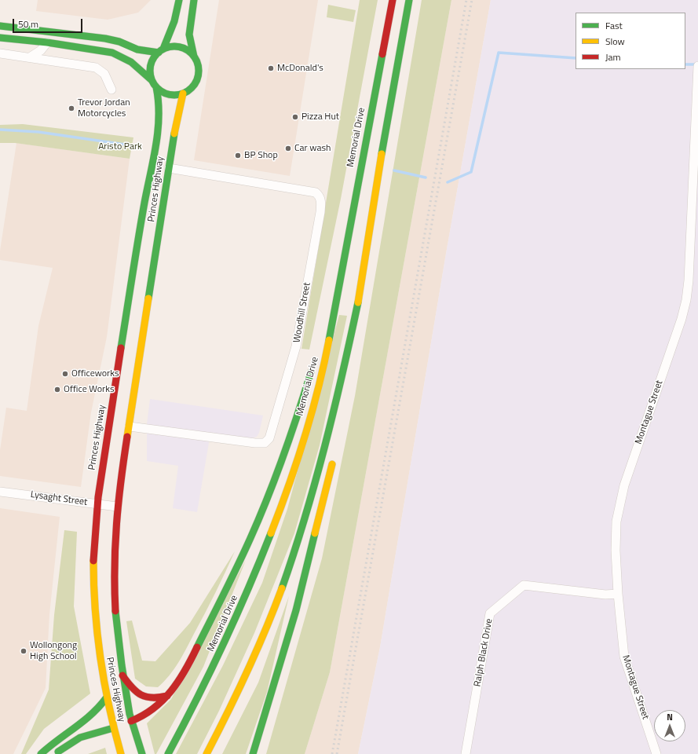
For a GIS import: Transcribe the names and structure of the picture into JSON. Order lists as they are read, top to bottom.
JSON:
{
  "streets": {
    "main road": ["Memorial Drive", "Princes Highway"],
    "street": [
      "Woodhill Street",
      "Montague Street",
      "Lysaght Street",
      "Ralph Black Drive"
    ]
  },
  "crossings": [
    ["Princes Highway", "Woodhill Street"],
    ["Princes Highway", "Lysaght Street"],
    ["Montague Street", "Ralph Black Drive"]
  ],
  "parks": ["Aristo Park"],
  "places": [
    "McDonald's",
    "Trevor Jordan Motorcycles",
    "Pizza Hut",
    "Car wash",
    "BP Shop",
    "Officeworks",
    "Office Works",
    "Wollongong High School"
  ],
  "legend": ["Fast", "Slow", "Jam"],
  "scale_bar": "50 m",
  "north": "top"
}
